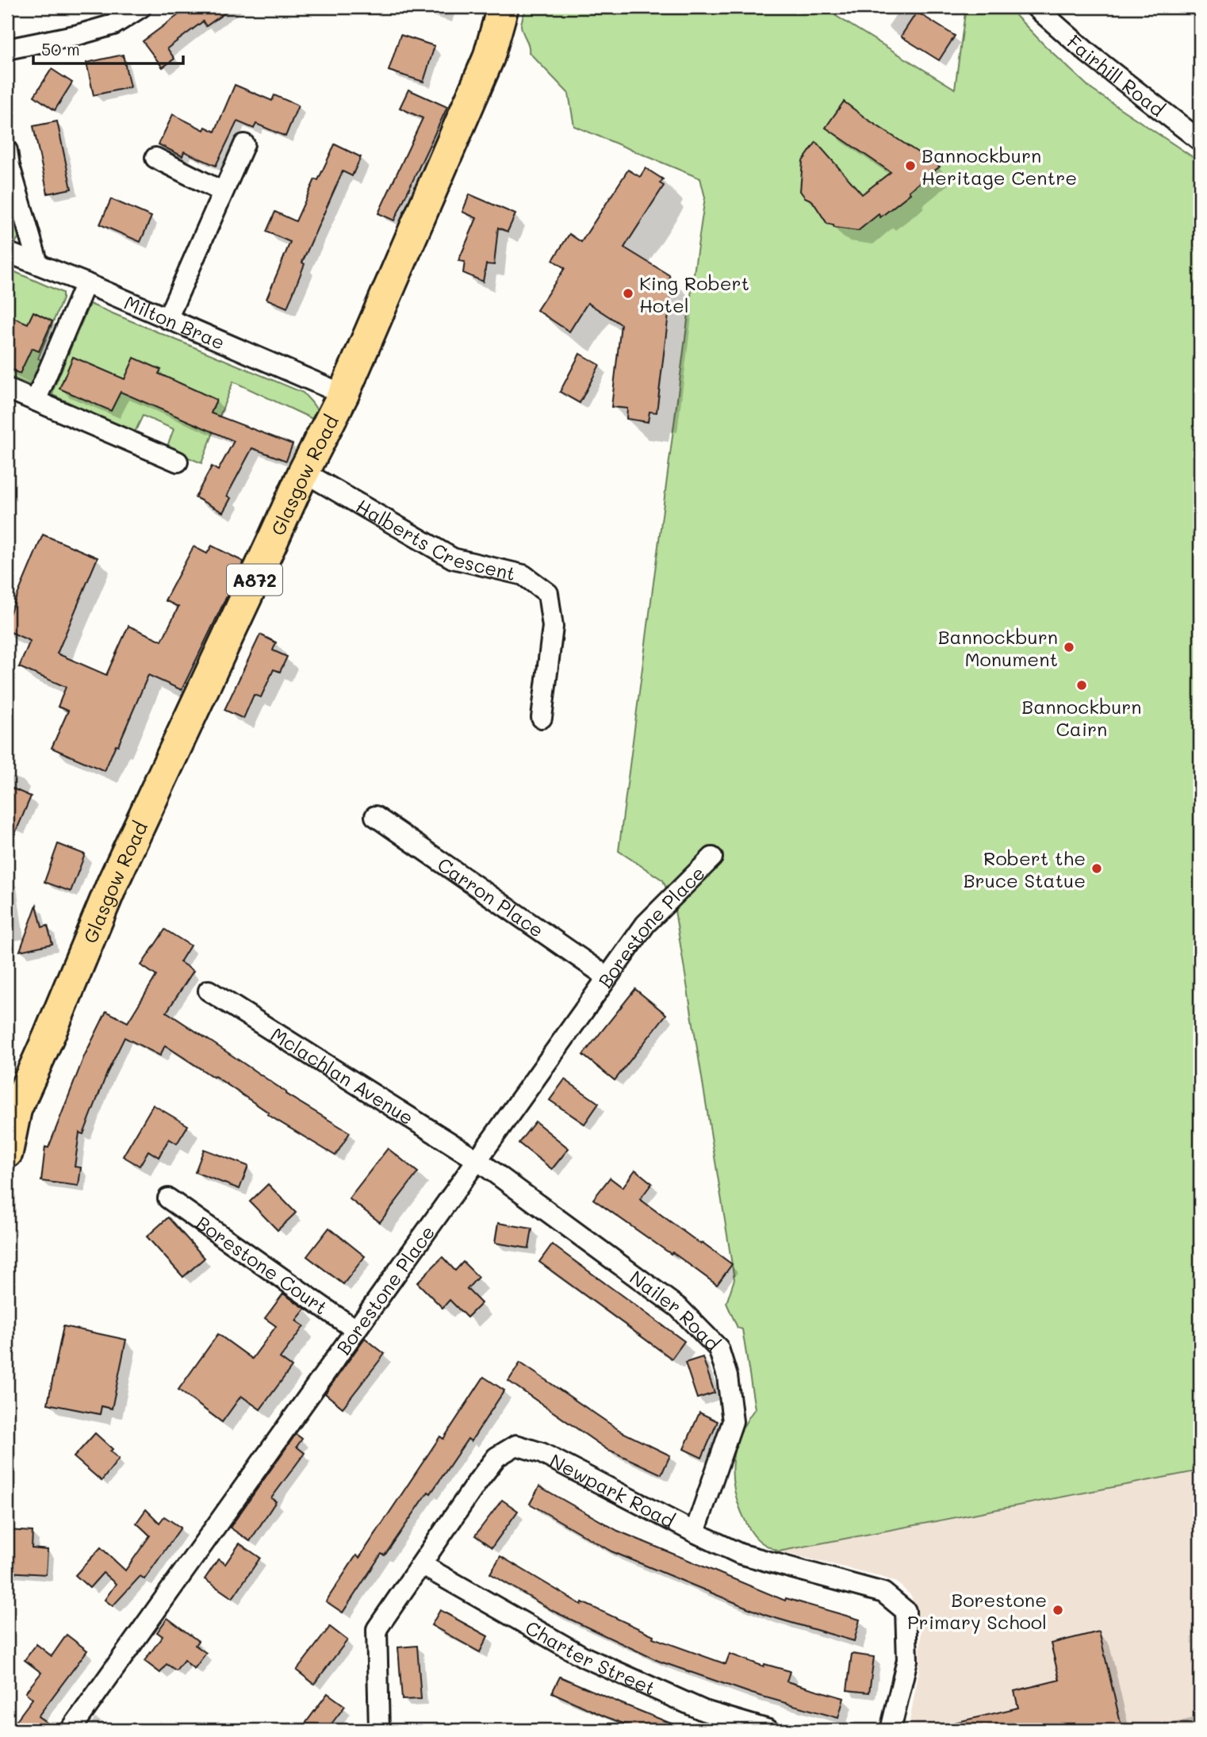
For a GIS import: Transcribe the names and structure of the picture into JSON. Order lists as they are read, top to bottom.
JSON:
{
  "streets": {
    "main road": ["Glasgow Road", "A872"],
    "street": [
      "Fairhill Road",
      "Milton Brae",
      "Halberts Crescent",
      "Carron Place",
      "Borestone Place",
      "Mclachlan Avenue",
      "Borestone Court",
      "Nailer Road",
      "Newpark Road",
      "Charter Street"
    ]
  },
  "crossings": [
    ["Milton Brae", "Glasgow Road"],
    ["Glasgow Road", "Halberts Crescent"],
    ["Carron Place", "Borestone Place"],
    ["Borestone Place", "Mclachlan Avenue"],
    ["Borestone Place", "Borestone Court"],
    ["Borestone Place", "Nailer Road"],
    ["Mclachlan Avenue", "Nailer Road"],
    ["Nailer Road", "Newpark Road"],
    ["Newpark Road", "Charter Street"]
  ],
  "places": [
    "Bannockburn Heritage Centre",
    "King Robert Hotel",
    "Bannockburn Monument",
    "Bannockburn Cairn",
    "Robert the Bruce Statue",
    "Borestone Primary School"
  ],
  "scale_bar": "50 m"
}
